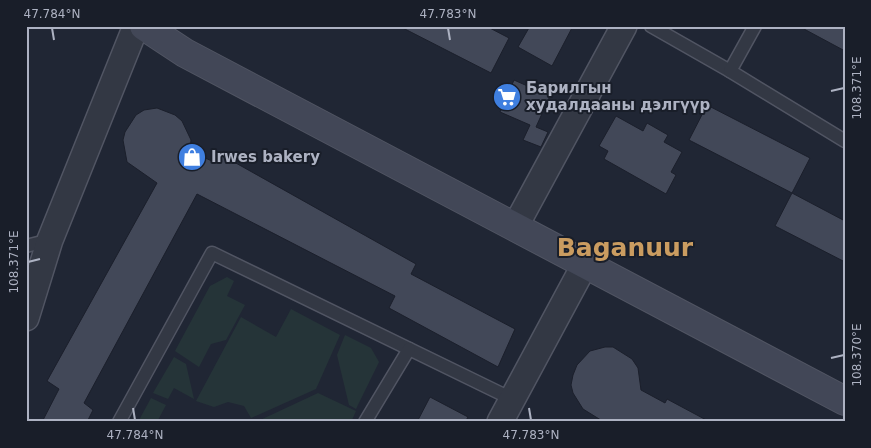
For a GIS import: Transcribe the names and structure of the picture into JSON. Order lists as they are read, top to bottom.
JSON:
{
  "districts": ["Baganuur"],
  "places": {
    "supermarket": ["Барилгын худалдааны дэлгүүр"],
    "shop": ["Irwes bakery"]
  },
  "coordinates": [
    "47.784°N",
    "47.783°N",
    "108.371°E",
    "108.370°E"
  ]
}
